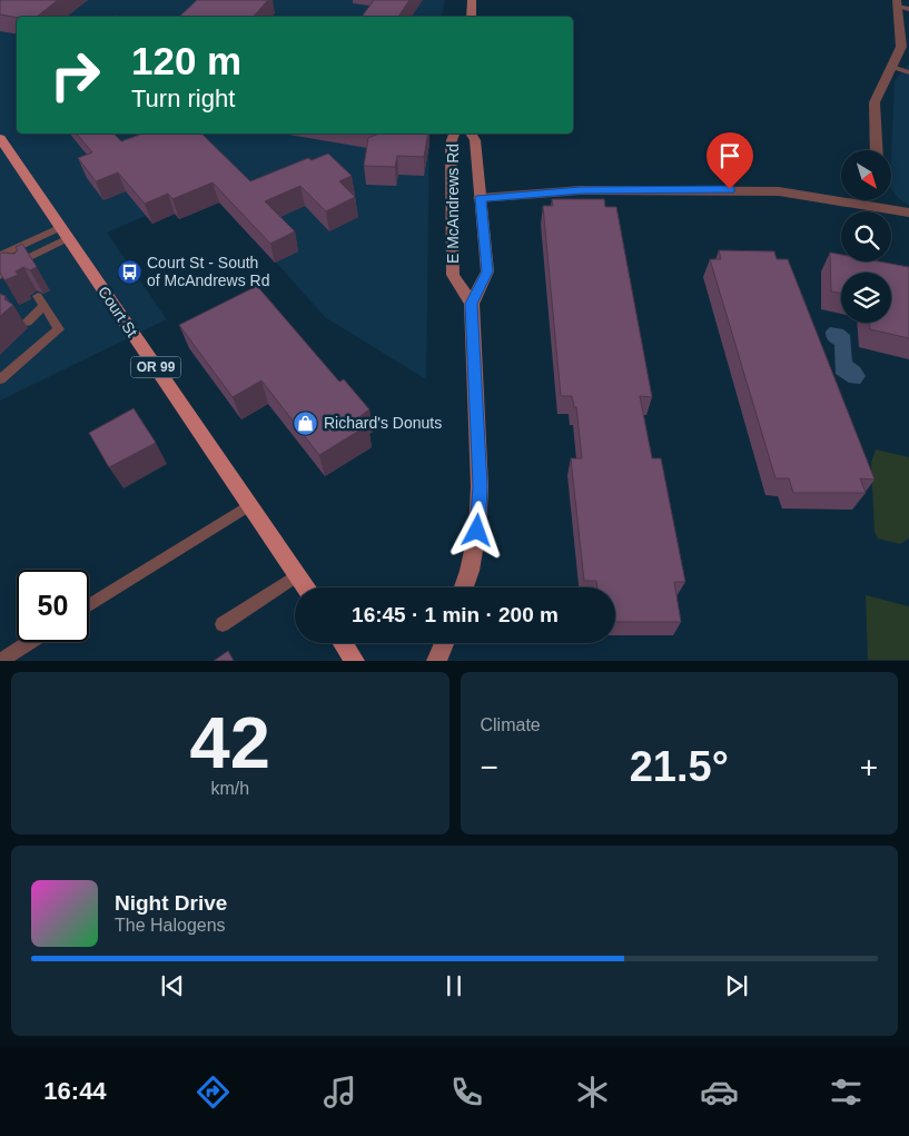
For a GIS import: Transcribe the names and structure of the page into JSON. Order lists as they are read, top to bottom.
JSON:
{
  "streets": {
    "main road": ["E McAndrews Rd", "Court St", "OR 99"]
  },
  "places": {
    "bus stop": ["Court St - South of McAndrews Rd"],
    "shop": ["Richard's Donuts"]
  },
  "north": "bottom right",
  "page": {
    "turn": ["120 m", "Turn right"],
    "limit": "50",
    "trip": "16:45 · 1 min · 200 m",
    "tile": [
      ["42", "km/h"],
      "Climate"
    ],
    "heat": ["−", "21.5°", "+"],
    "song": ["Night Drive", "The Halogens"],
    "tabs": "16:44"
  }
}
